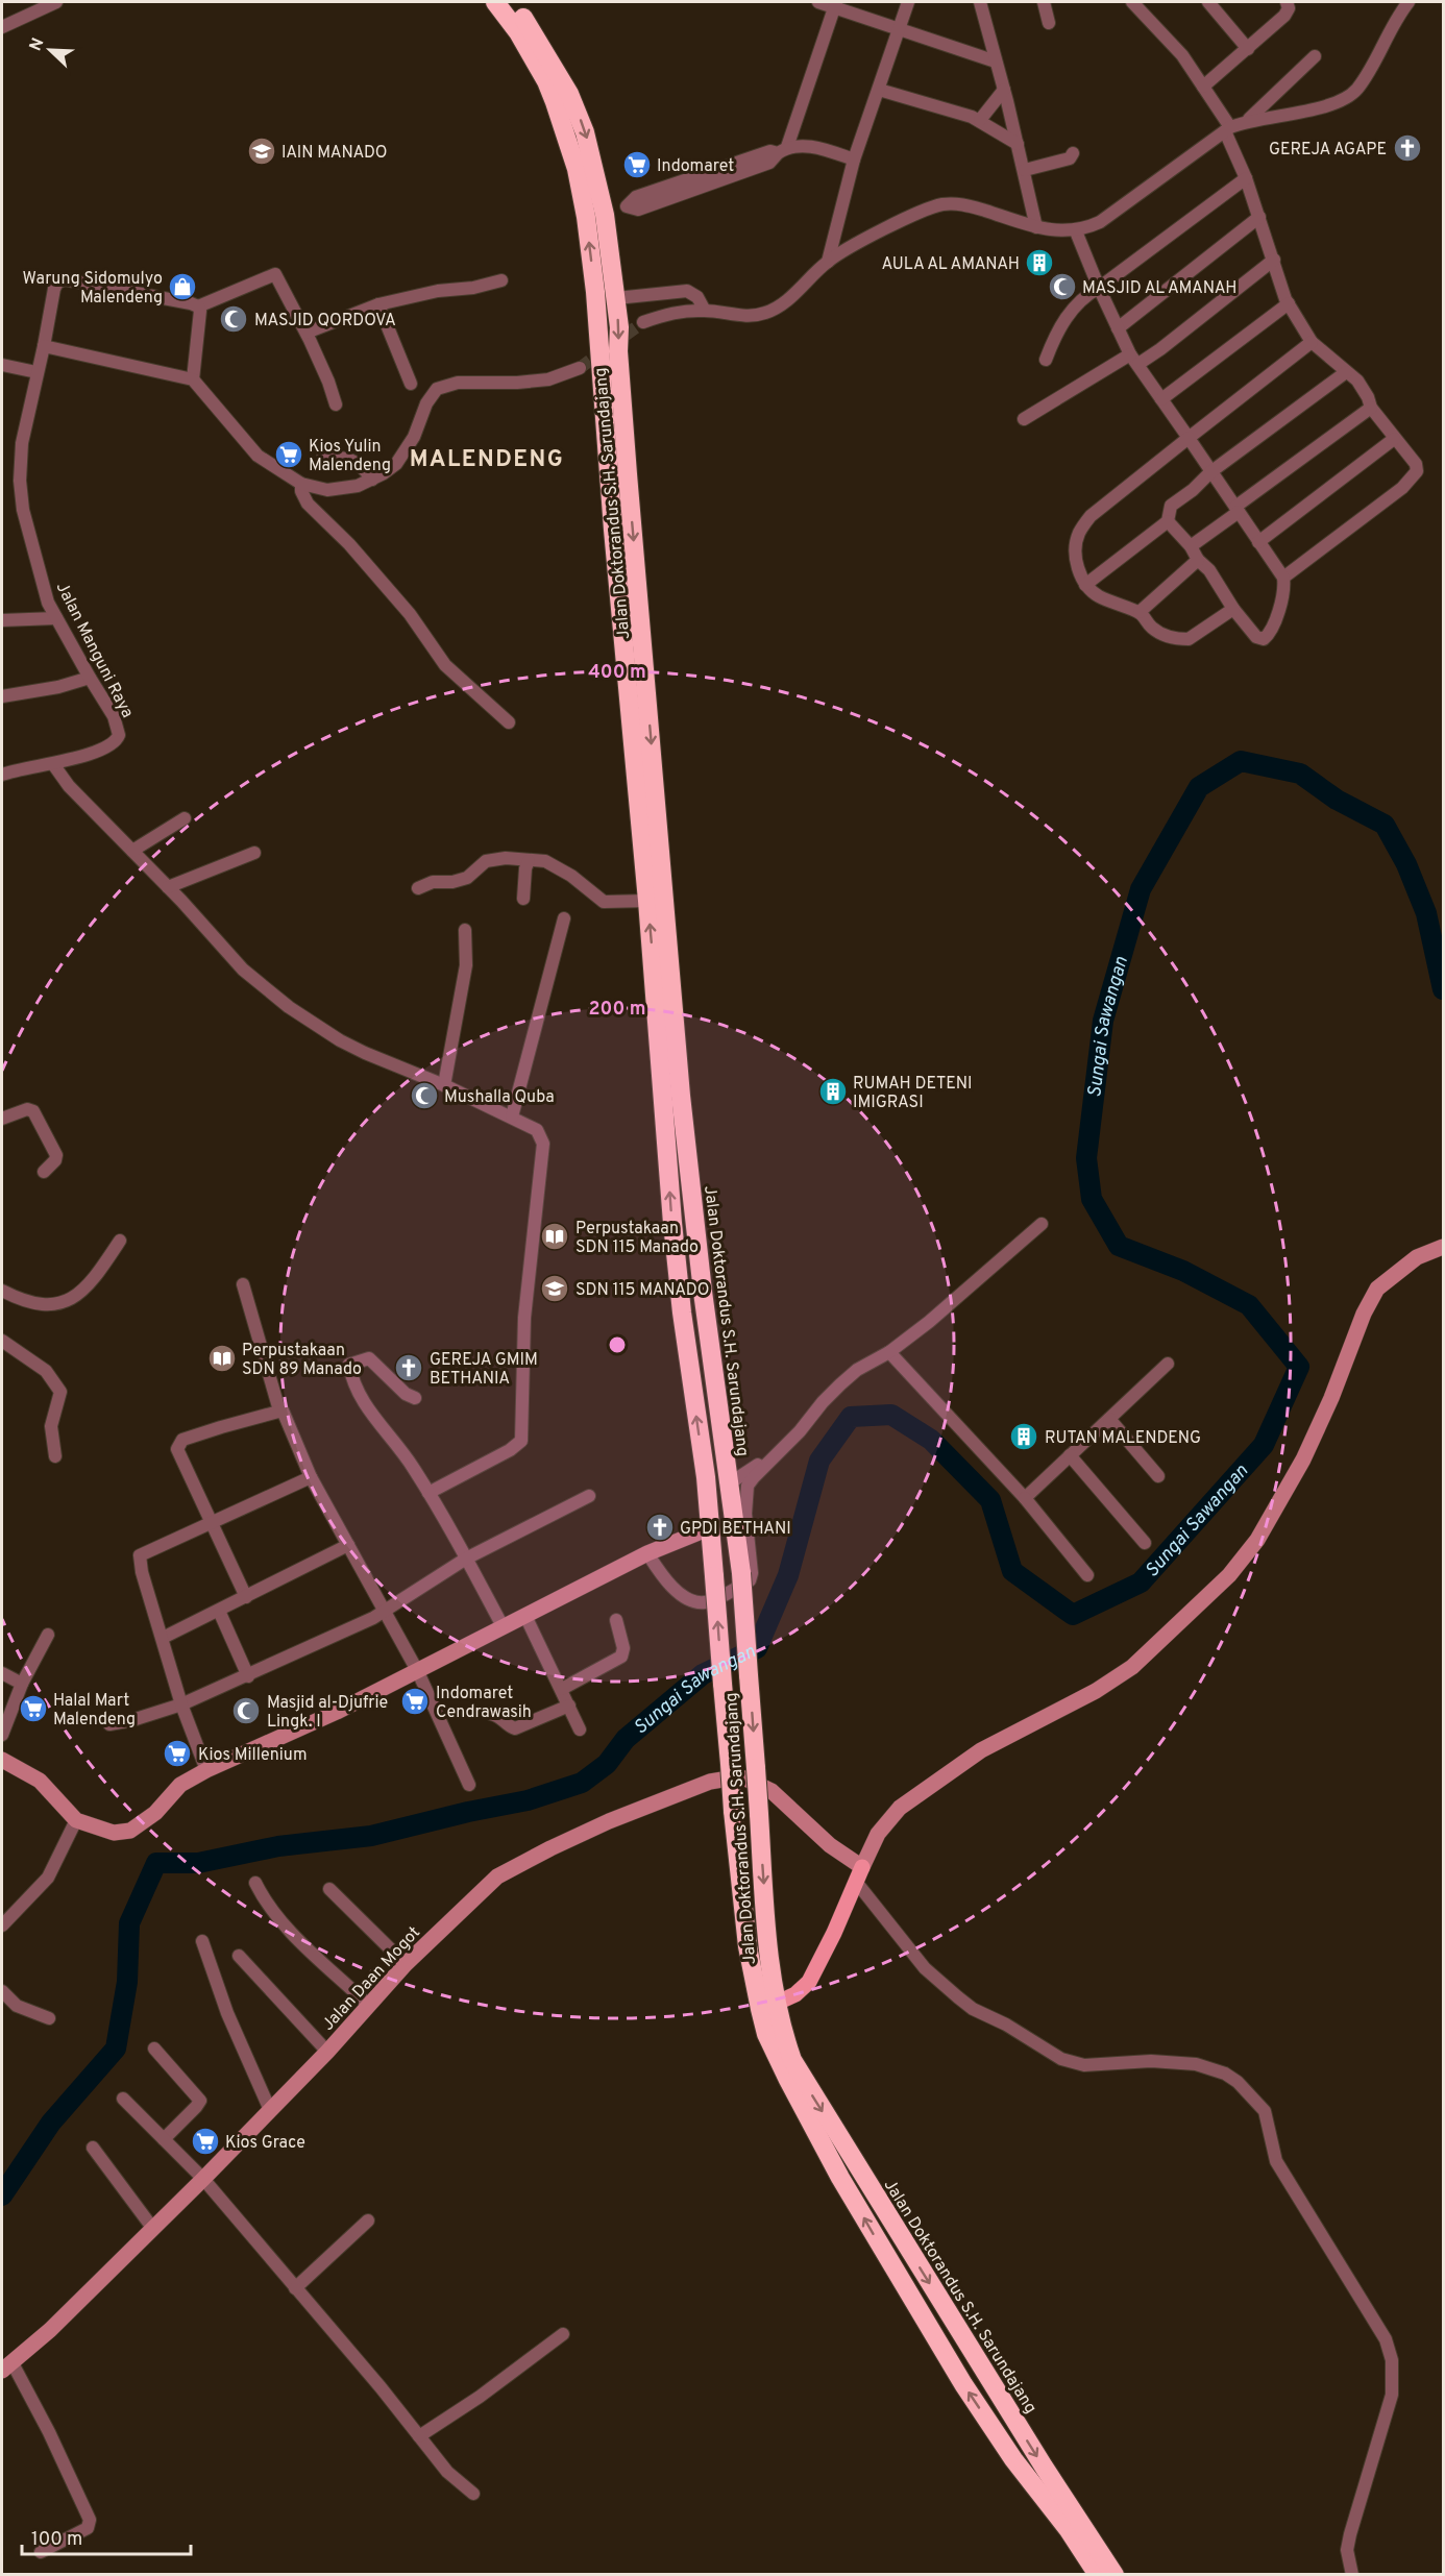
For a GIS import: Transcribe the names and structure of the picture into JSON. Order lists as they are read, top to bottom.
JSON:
{
  "streets": {
    "highway": ["Jalan Doktorandus S.H. Sarundajang"],
    "main road": ["Jalan Daan Mogot"],
    "street": ["Jalan Manguni Raya"]
  },
  "districts": ["MALENDENG"],
  "water": ["Sungai Sawangan"],
  "places": {
    "church": ["GEREJA AGAPE", "GEREJA GMIM BETHANIA", "GPDI BETHANI"],
    "school or university": ["IAIN MANADO", "SDN 115 MANADO"],
    "supermarket": [
      "Indomaret",
      "Kios Yulin Malendeng",
      "Indomaret Cendrawasih",
      "Halal Mart Malendeng",
      "Kios Millenium",
      "Kios Grace"
    ],
    "building": ["AULA AL AMANAH", "RUMAH DETENI IMIGRASI", "RUTAN MALENDENG"],
    "shop": ["Warung Sidomulyo Malendeng"],
    "mosque": [
      "MASJID AL AMANAH",
      "MASJID QORDOVA",
      "Mushalla Quba",
      "Masjid al-Djufrie Lingk. I"
    ],
    "library": ["Perpustakaan SDN 115 Manado", "Perpustakaan SDN 89 Manado"]
  },
  "scale_bar": "100 m",
  "north": "top left",
  "rings": ["400 m", "200 m"]
}
